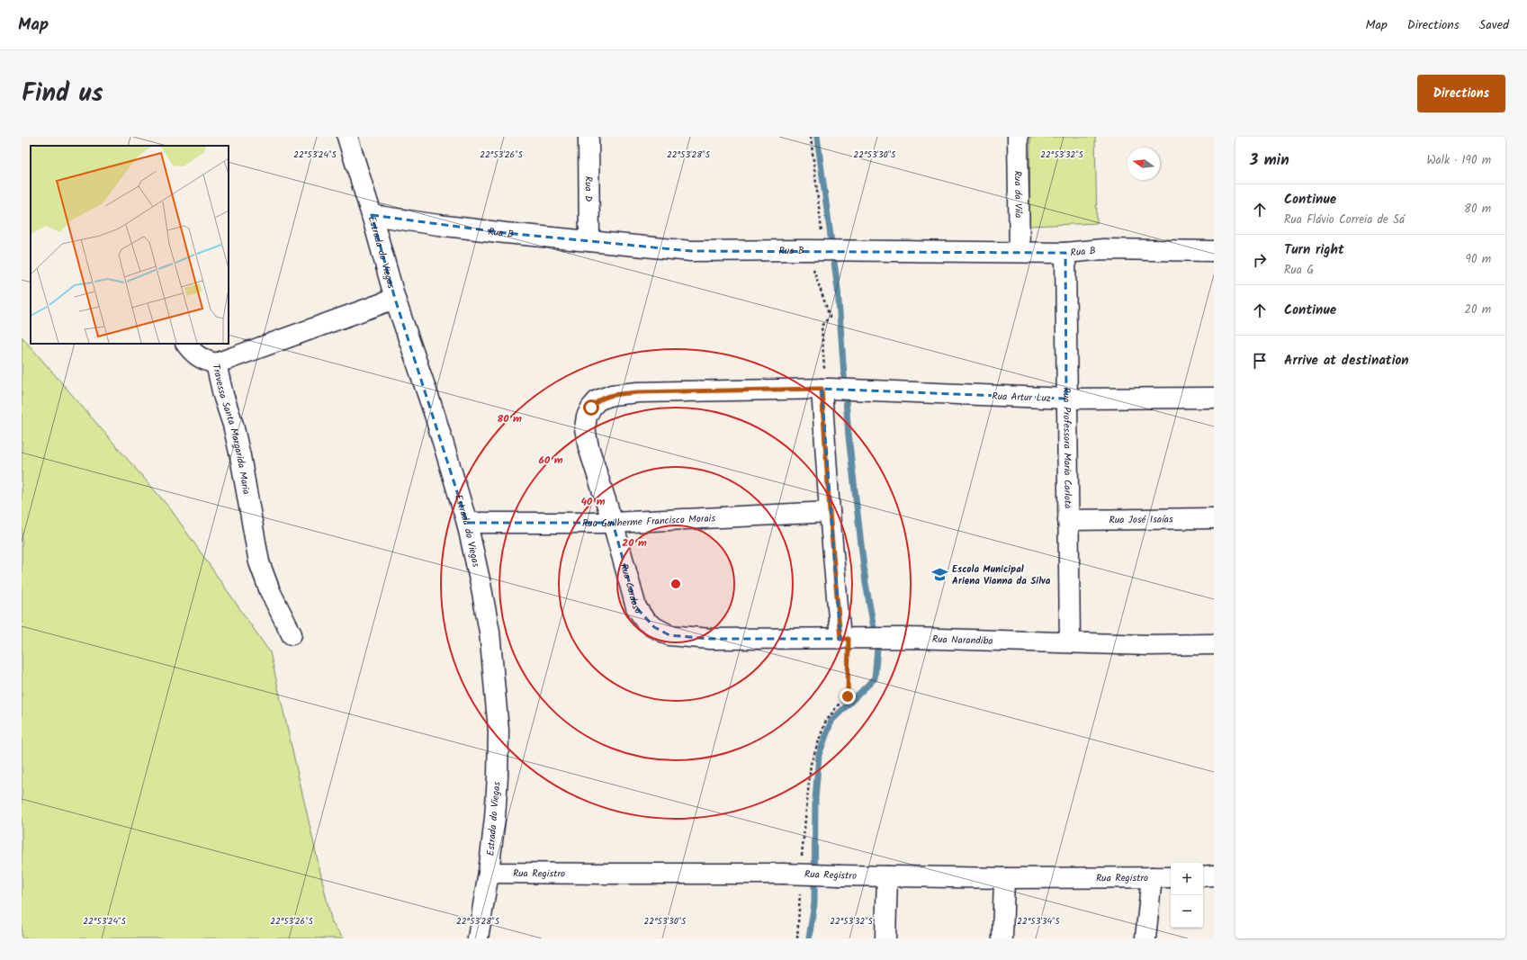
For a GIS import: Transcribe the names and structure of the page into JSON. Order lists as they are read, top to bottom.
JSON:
{
  "streets": {
    "street": [
      "Rua D",
      "Rua da Vila",
      "Rua B",
      "Estrada do Viegas",
      "Rua Artur Luz",
      "Travessa Santa Margarida Maria",
      "Rua Professora Maria Carlota",
      "Rua José Isaías",
      "Rua Guilherme Francisco Morais",
      "Rua Cardoso",
      "Rua Narandiba",
      "Rua Registro"
    ]
  },
  "crossings": [
    ["Rua D", "Rua B"],
    ["Rua da Vila", "Rua B"],
    ["Rua B", "Estrada do Viegas"],
    ["Rua B", "Rua Professora Maria Carlota"],
    ["Estrada do Viegas", "Travessa Santa Margarida Maria"],
    ["Estrada do Viegas", "Rua Guilherme Francisco Morais"],
    ["Estrada do Viegas", "Rua Registro"],
    ["Rua Artur Luz", "Rua Professora Maria Carlota"],
    ["Rua Artur Luz", "Rua Cardoso"],
    ["Rua Professora Maria Carlota", "Rua José Isaías"],
    ["Rua Professora Maria Carlota", "Rua Narandiba"],
    ["Rua Guilherme Francisco Morais", "Rua Cardoso"],
    ["Rua Cardoso", "Rua Narandiba"]
  ],
  "places": {
    "school or university": ["Escola Municipal Ariena Vianna da Silva"]
  },
  "north": "left",
  "page": {
    "header": "Map",
    "nav": ["Map", "Directions", "Saved"],
    "title": "Find us",
    "buttons": "Directions",
    "heading": ["3 min", "Walk · 190 m"],
    "list": [
      ["Continue", "Rua Flávio Correia de Sá", "80 m"],
      ["Turn right", "Rua G", "90 m"],
      ["Continue", "20 m"],
      "Arrive at destination"
    ],
    "map_buttons": ["+", "−"]
  },
  "coordinates": [
    "22°53'24\"S",
    "22°53'26\"S",
    "22°53'28\"S",
    "22°53'30\"S",
    "22°53'32\"S",
    "22°53'34\"S"
  ],
  "rings": [
    "80 m",
    "60 m",
    "40 m",
    "20 m"
  ]
}
